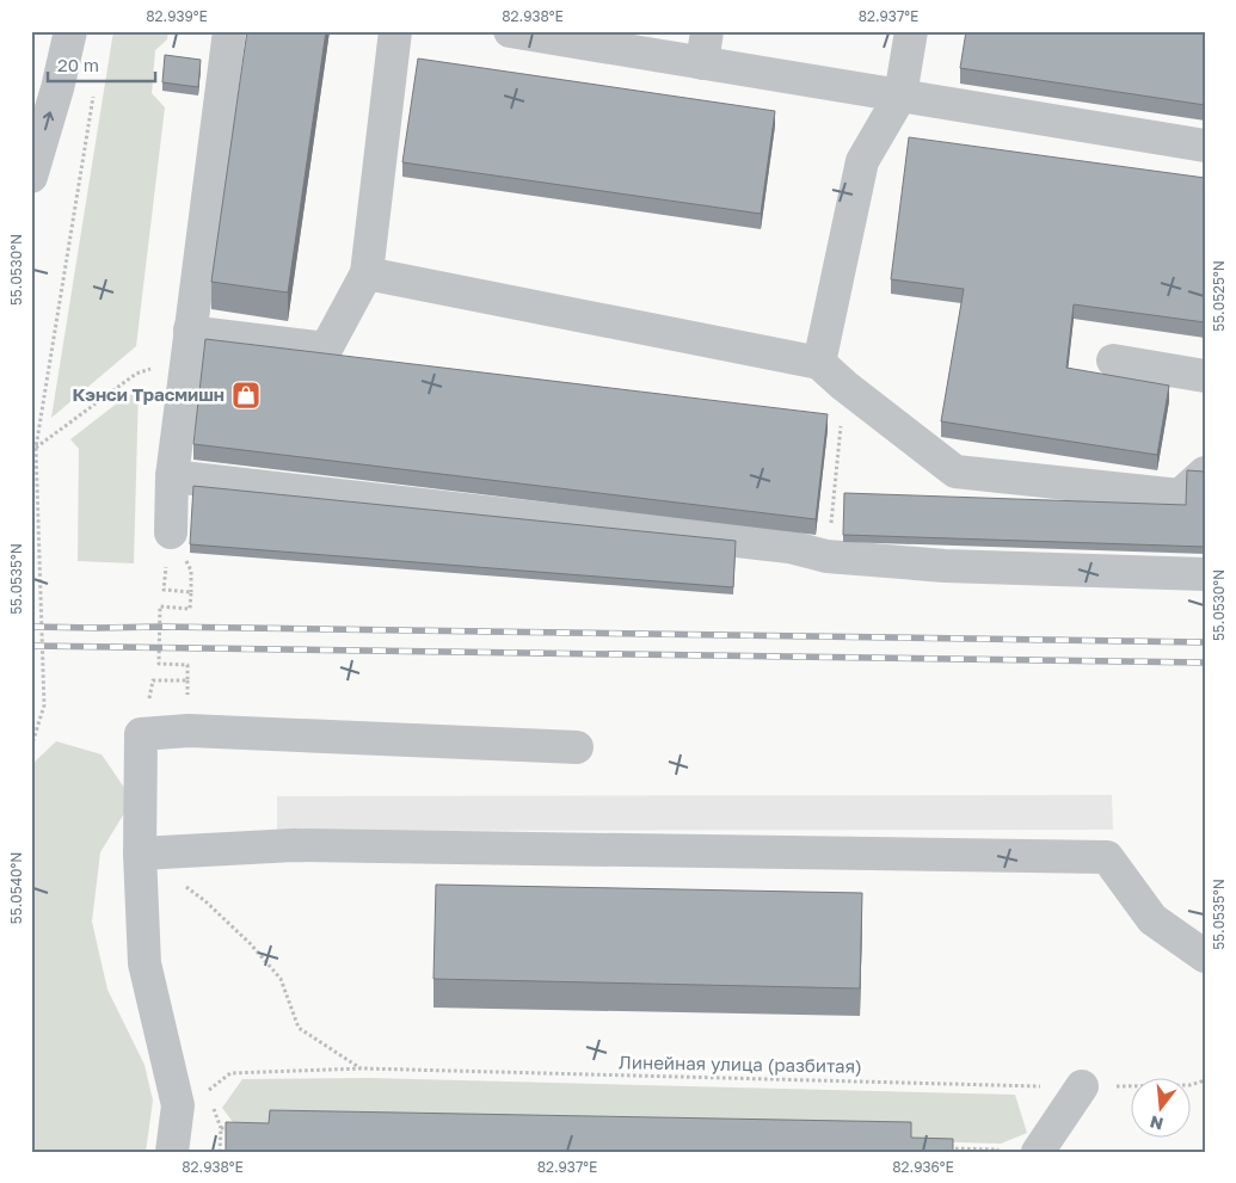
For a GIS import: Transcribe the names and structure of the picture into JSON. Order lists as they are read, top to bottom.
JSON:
{
  "streets": {
    "path": ["Линейная улица (разбитая)"]
  },
  "places": {
    "shop": ["Кэнси Трасмишн"]
  },
  "scale_bar": "20 m",
  "north": "bottom",
  "coordinates": [
    "82.939°E",
    "82.938°E",
    "82.937°E",
    "55.0530°N",
    "55.0525°N",
    "55.0535°N",
    "55.0540°N",
    "82.936°E"
  ]
}
